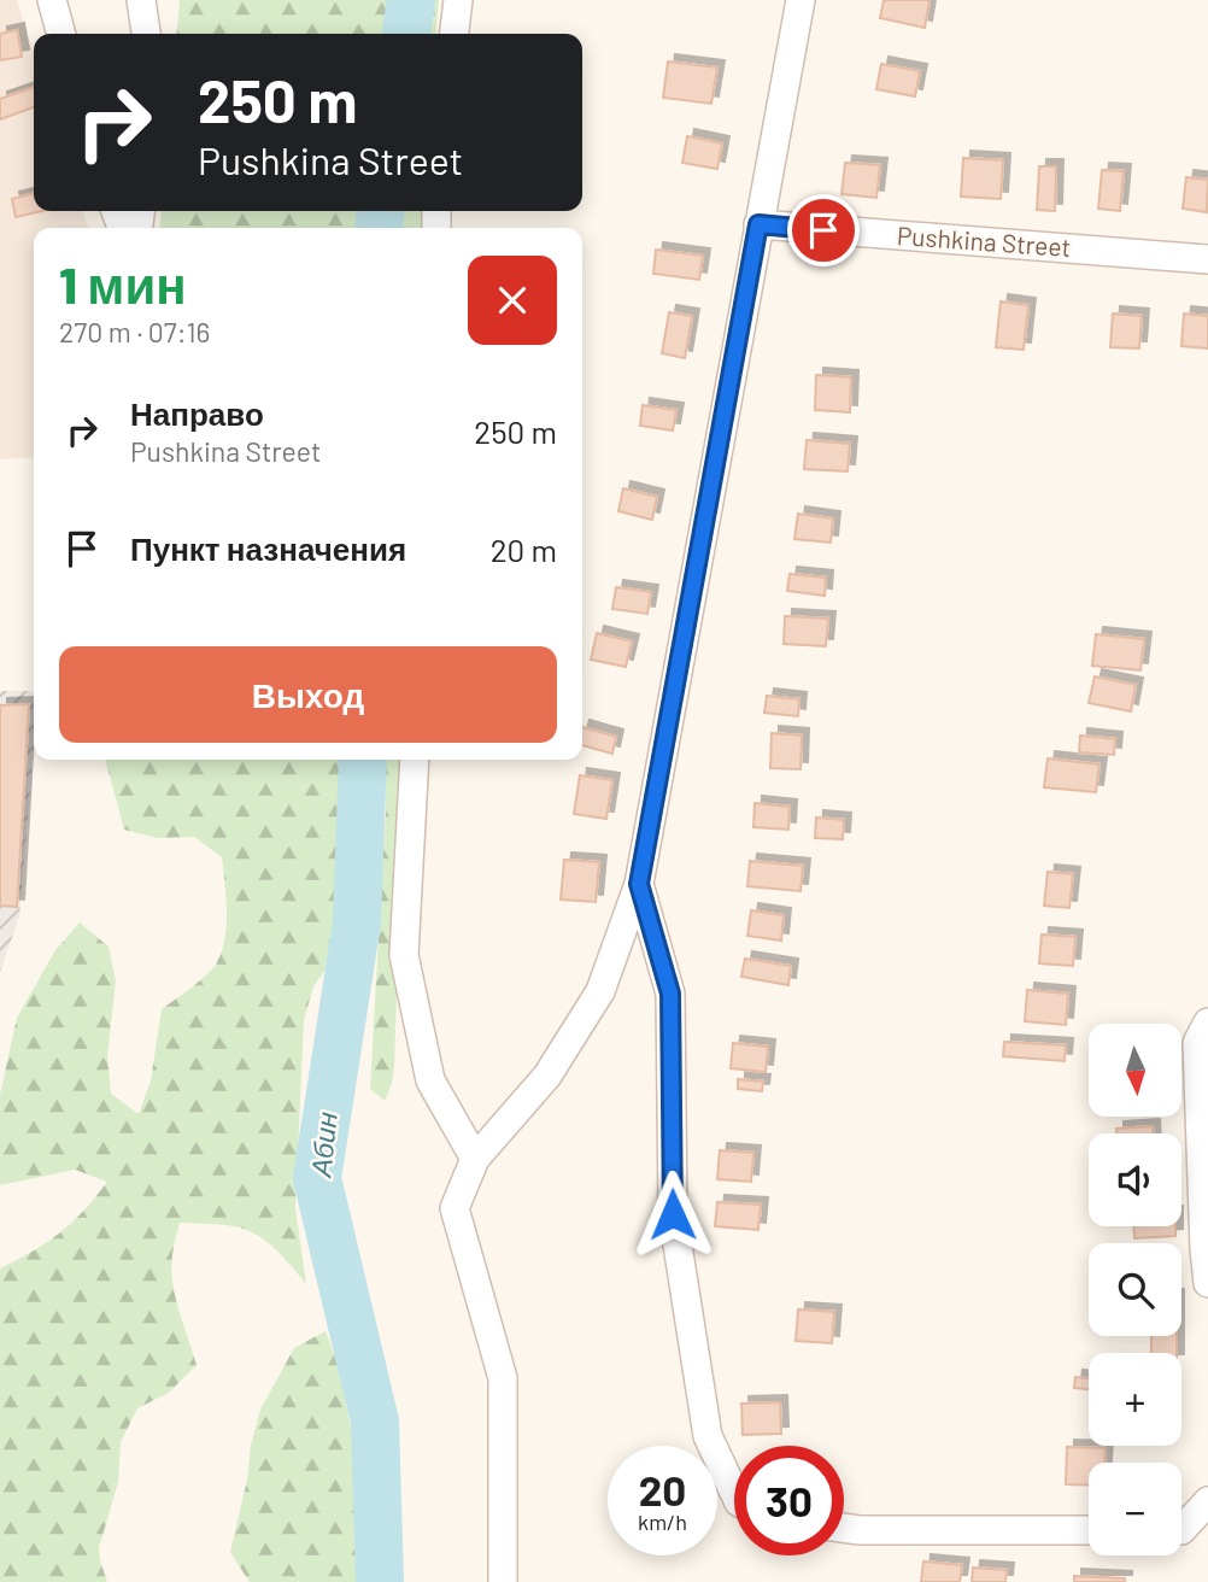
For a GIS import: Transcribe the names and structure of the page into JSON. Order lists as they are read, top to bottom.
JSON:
{
  "streets": {
    "street": ["Pushkina Street"]
  },
  "water": ["Абин"],
  "north": "bottom",
  "page": {
    "turn": ["250 m", "Pushkina Street"],
    "heading": ["1 мин", "270 m · 07:16"],
    "list": [
      {
        "name": "Направо",
        "note": "Pushkina Street",
        "value": "250 m"
      },
      {
        "name": "Пункт назначения",
        "value": "20 m"
      }
    ],
    "buttons": "Выход",
    "map_buttons": ["+", "−"],
    "speed": "20 km/h",
    "limit": "30"
  }
}
